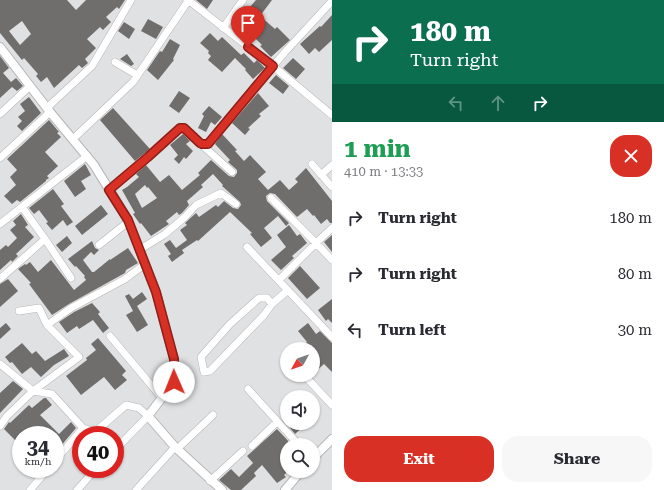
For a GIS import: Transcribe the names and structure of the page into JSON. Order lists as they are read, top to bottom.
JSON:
{
  "north": "bottom left",
  "page": {
    "turn": ["180 m", "Turn right"],
    "heading": ["1 min", "410 m · 13:33"],
    "list": [
      {
        "name": "Turn right",
        "value": "180 m"
      },
      {
        "name": "Turn right",
        "value": "80 m"
      },
      {
        "name": "Turn left",
        "value": "30 m"
      }
    ],
    "speed": "34 km/h",
    "limit": "40",
    "buttons": ["Exit", "Share"]
  }
}
